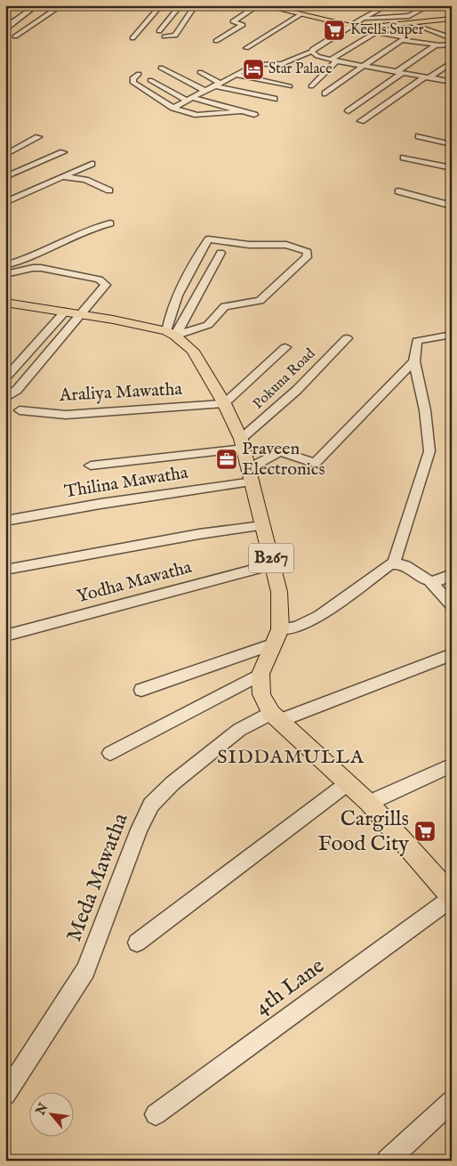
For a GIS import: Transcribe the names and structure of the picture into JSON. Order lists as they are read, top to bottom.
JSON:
{
  "streets": {
    "main road": ["B267"],
    "street": [
      "Pokuna Road",
      "Araliya Mawatha",
      "Thilina Mawatha",
      "Yodha Mawatha",
      "Meda Mawatha",
      "4th Lane"
    ]
  },
  "crossings": [
    ["Pokuna Road", "B267"],
    ["Araliya Mawatha", "B267"],
    ["Thilina Mawatha", "B267"],
    ["B267", "Yodha Mawatha"],
    ["B267", "Meda Mawatha"],
    ["B267", "4th Lane"]
  ],
  "districts": ["SIDDAMULLA"],
  "places": {
    "supermarket": ["Keells Super", "Cargills Food City"],
    "hotel": ["Star Palace"],
    "office": ["Praveen Electronics"]
  },
  "north": "top left"
}
